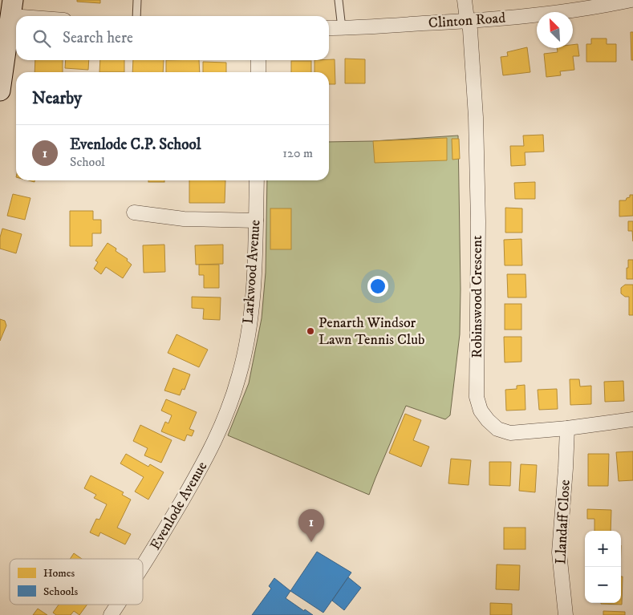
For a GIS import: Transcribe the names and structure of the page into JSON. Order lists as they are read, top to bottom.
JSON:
{
  "streets": {
    "street": [
      "Clinton Road",
      "Larkwood Avenue",
      "Robinswood Crescent",
      "Evenlode Avenue",
      "Llandaff Close"
    ]
  },
  "crossings": [
    ["Clinton Road", "Robinswood Crescent"],
    ["Larkwood Avenue", "Evenlode Avenue"],
    ["Robinswood Crescent", "Llandaff Close"]
  ],
  "places": ["Penarth Windsor Lawn Tennis Club"],
  "legend": ["Homes", "Schools"],
  "north": "top left",
  "page": {
    "search": "Search here",
    "heading": "Nearby",
    "list": [
      {
        "mark": "1",
        "name": "Evenlode C.P. School",
        "note": "School",
        "value": "120 m"
      }
    ],
    "pins": "1",
    "map_buttons": ["+", "−"]
  }
}
